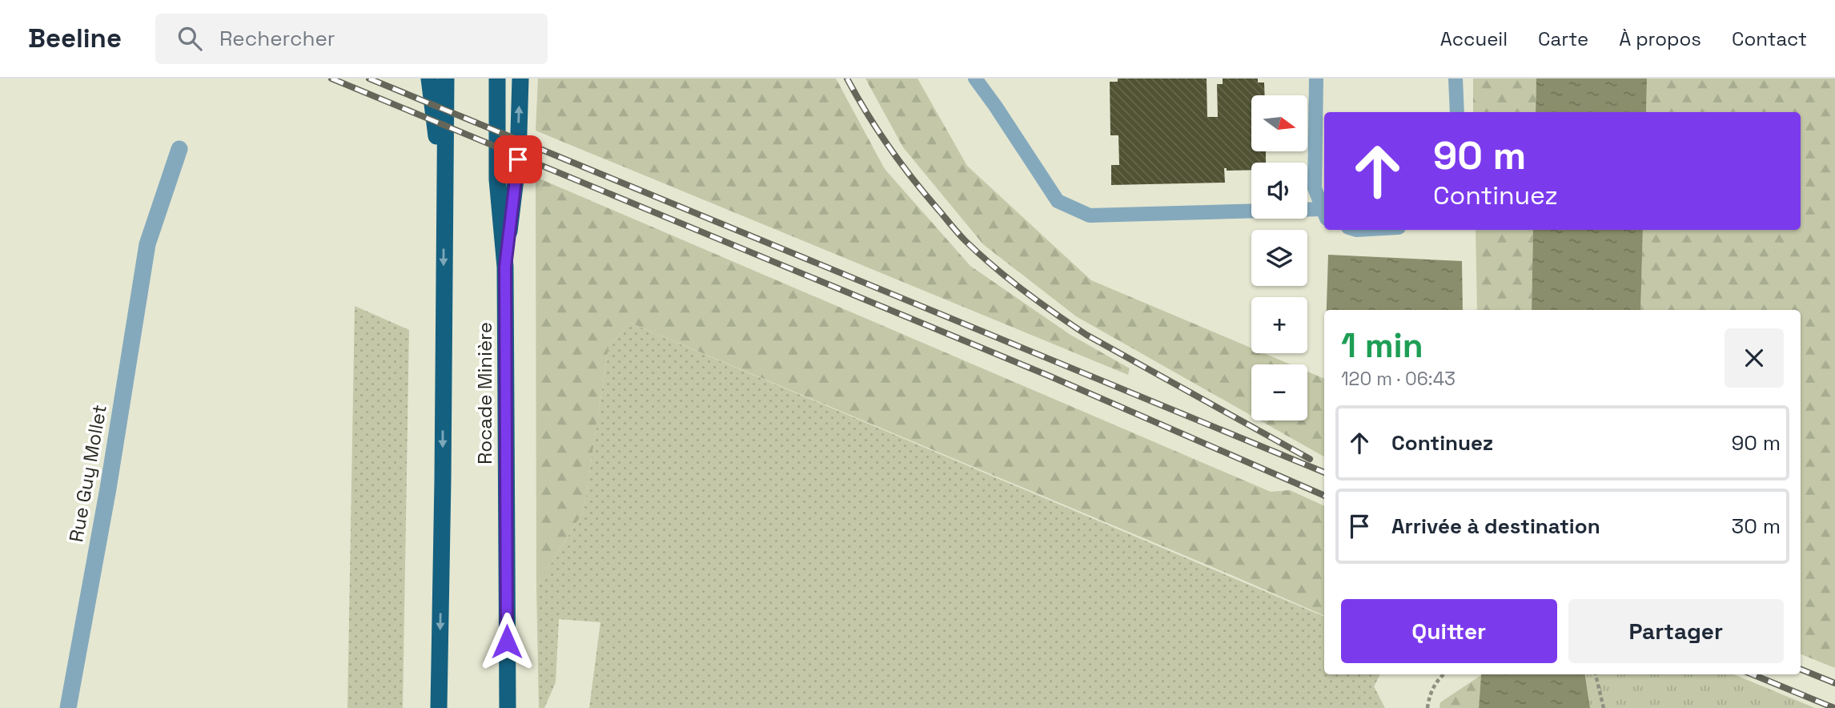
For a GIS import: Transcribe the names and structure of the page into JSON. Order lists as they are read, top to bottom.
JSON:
{
  "streets": {
    "highway": ["Rocade Minière"],
    "street": ["Rue Guy Mollet"]
  },
  "north": "right",
  "page": {
    "header": "Beeline",
    "search": "Rechercher",
    "nav": [
      "Accueil",
      "Carte",
      "À propos",
      "Contact"
    ],
    "map_buttons": ["+", "−"],
    "turn": ["90 m", "Continuez"],
    "heading": ["1 min", "120 m · 06:43"],
    "list": [
      {
        "name": "Continuez",
        "value": "90 m"
      },
      {
        "name": "Arrivée à destination",
        "value": "30 m"
      }
    ],
    "buttons": ["Quitter", "Partager"]
  }
}
